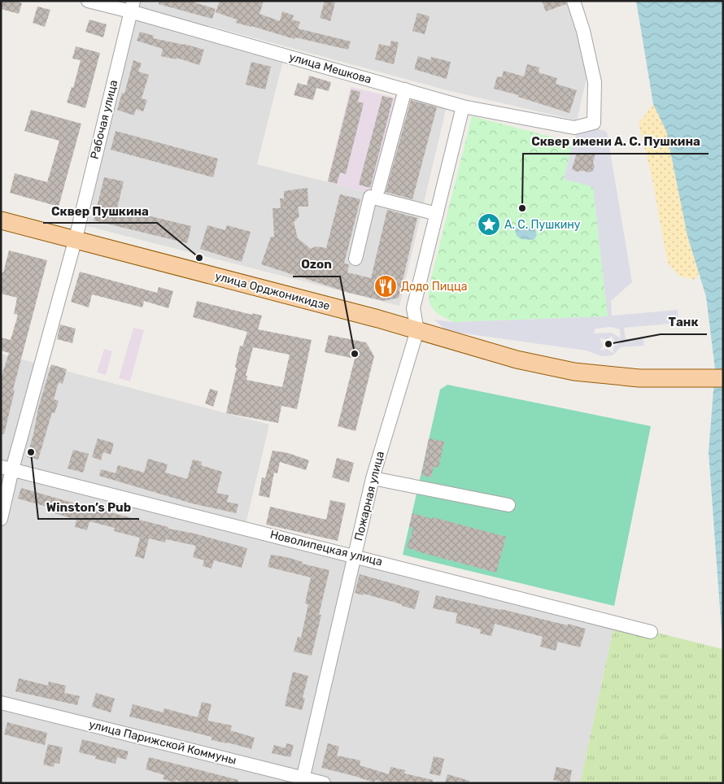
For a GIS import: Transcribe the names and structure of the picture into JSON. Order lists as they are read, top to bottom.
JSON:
{
  "streets": {
    "main road": ["улица Орджоникидзе"],
    "street": [
      "улица Мешкова",
      "Рабочая улица",
      "Пожарная улица",
      "Новолипецкая улица",
      "улица Парижской Коммуны"
    ]
  },
  "crossings": [
    ["улица Мешкова", "Рабочая улица"],
    ["Рабочая улица", "улица Орджоникидзе"],
    ["Рабочая улица", "Новолипецкая улица"],
    ["улица Орджоникидзе", "Пожарная улица"],
    ["Пожарная улица", "Новолипецкая улица"],
    ["Пожарная улица", "улица Парижской Коммуны"]
  ],
  "places": {
    "other": [
      "Сквер имени А. С. Пушкина",
      "Сквер Пушкина",
      "Танк",
      "Ozon",
      "Winston’s Pub"
    ],
    "place": ["А. С. Пушкину"],
    "restaurant": ["Додо Пицца"]
  }
}
